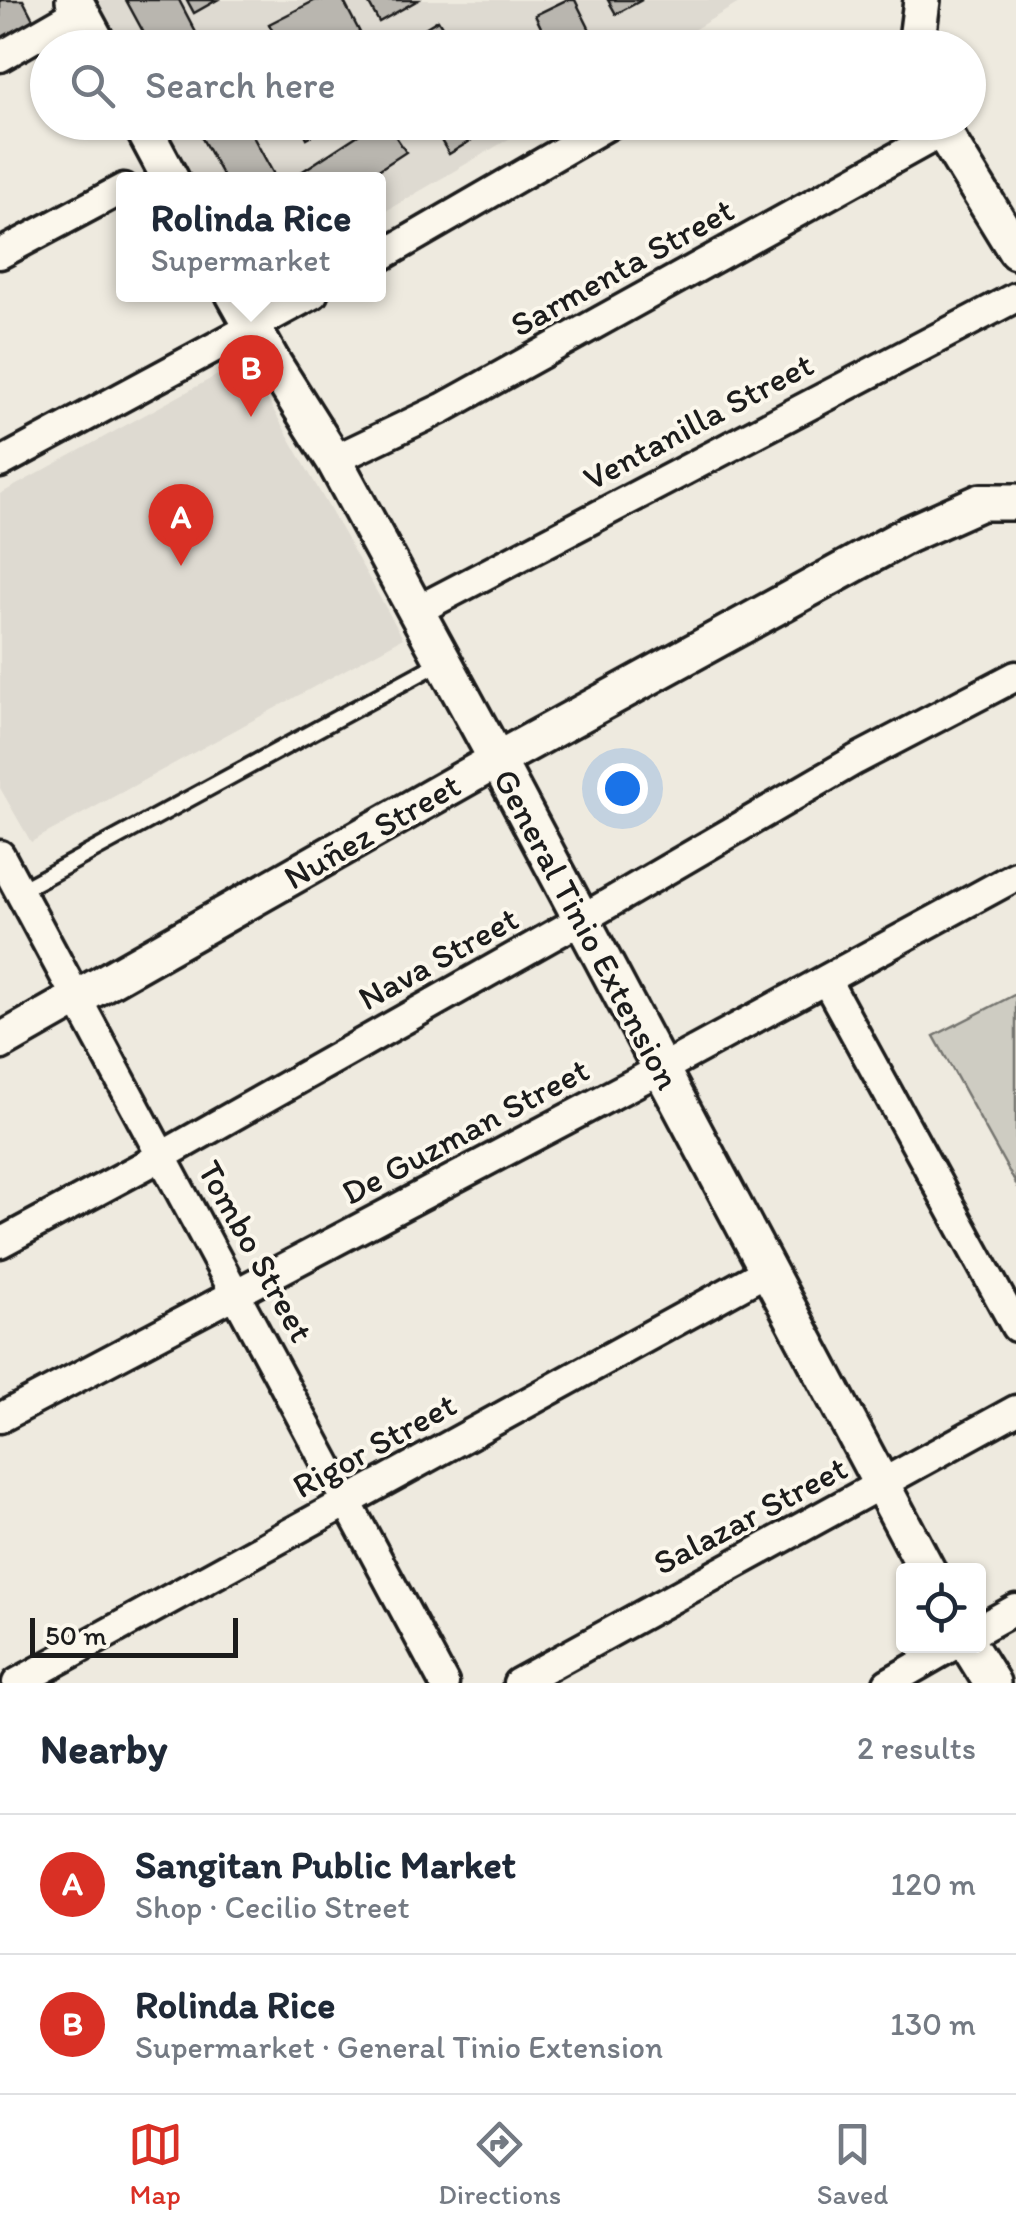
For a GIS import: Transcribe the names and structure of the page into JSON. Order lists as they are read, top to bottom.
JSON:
{
  "streets": {
    "street": [
      "Sarmenta Street",
      "Ventanilla Street",
      "Nuñez Street",
      "General Tinio Extension",
      "Nava Street",
      "De Guzman Street",
      "Tombo Street",
      "Rigor Street",
      "Salazar Street"
    ]
  },
  "crossings": [
    ["Sarmenta Street", "General Tinio Extension"],
    ["Ventanilla Street", "General Tinio Extension"],
    ["Nuñez Street", "General Tinio Extension"],
    ["Nuñez Street", "Tombo Street"],
    ["General Tinio Extension", "Nava Street"],
    ["General Tinio Extension", "De Guzman Street"],
    ["General Tinio Extension", "Rigor Street"],
    ["General Tinio Extension", "Salazar Street"],
    ["Nava Street", "Tombo Street"],
    ["De Guzman Street", "Tombo Street"],
    ["Tombo Street", "Rigor Street"]
  ],
  "scale_bar": "50 m",
  "page": {
    "search": "Search here",
    "popup": ["Rolinda Rice", "Supermarket"],
    "pins": ["B", "A"],
    "scale": "50 m",
    "heading": ["Nearby", "2 results"],
    "list": [
      {
        "mark": "A",
        "name": "Sangitan Public Market",
        "note": "Shop · Cecilio Street",
        "value": "120 m"
      },
      {
        "mark": "B",
        "name": "Rolinda Rice",
        "note": "Supermarket · General Tinio Extension",
        "value": "130 m"
      }
    ],
    "nav": ["Map", "Directions", "Saved"]
  }
}
